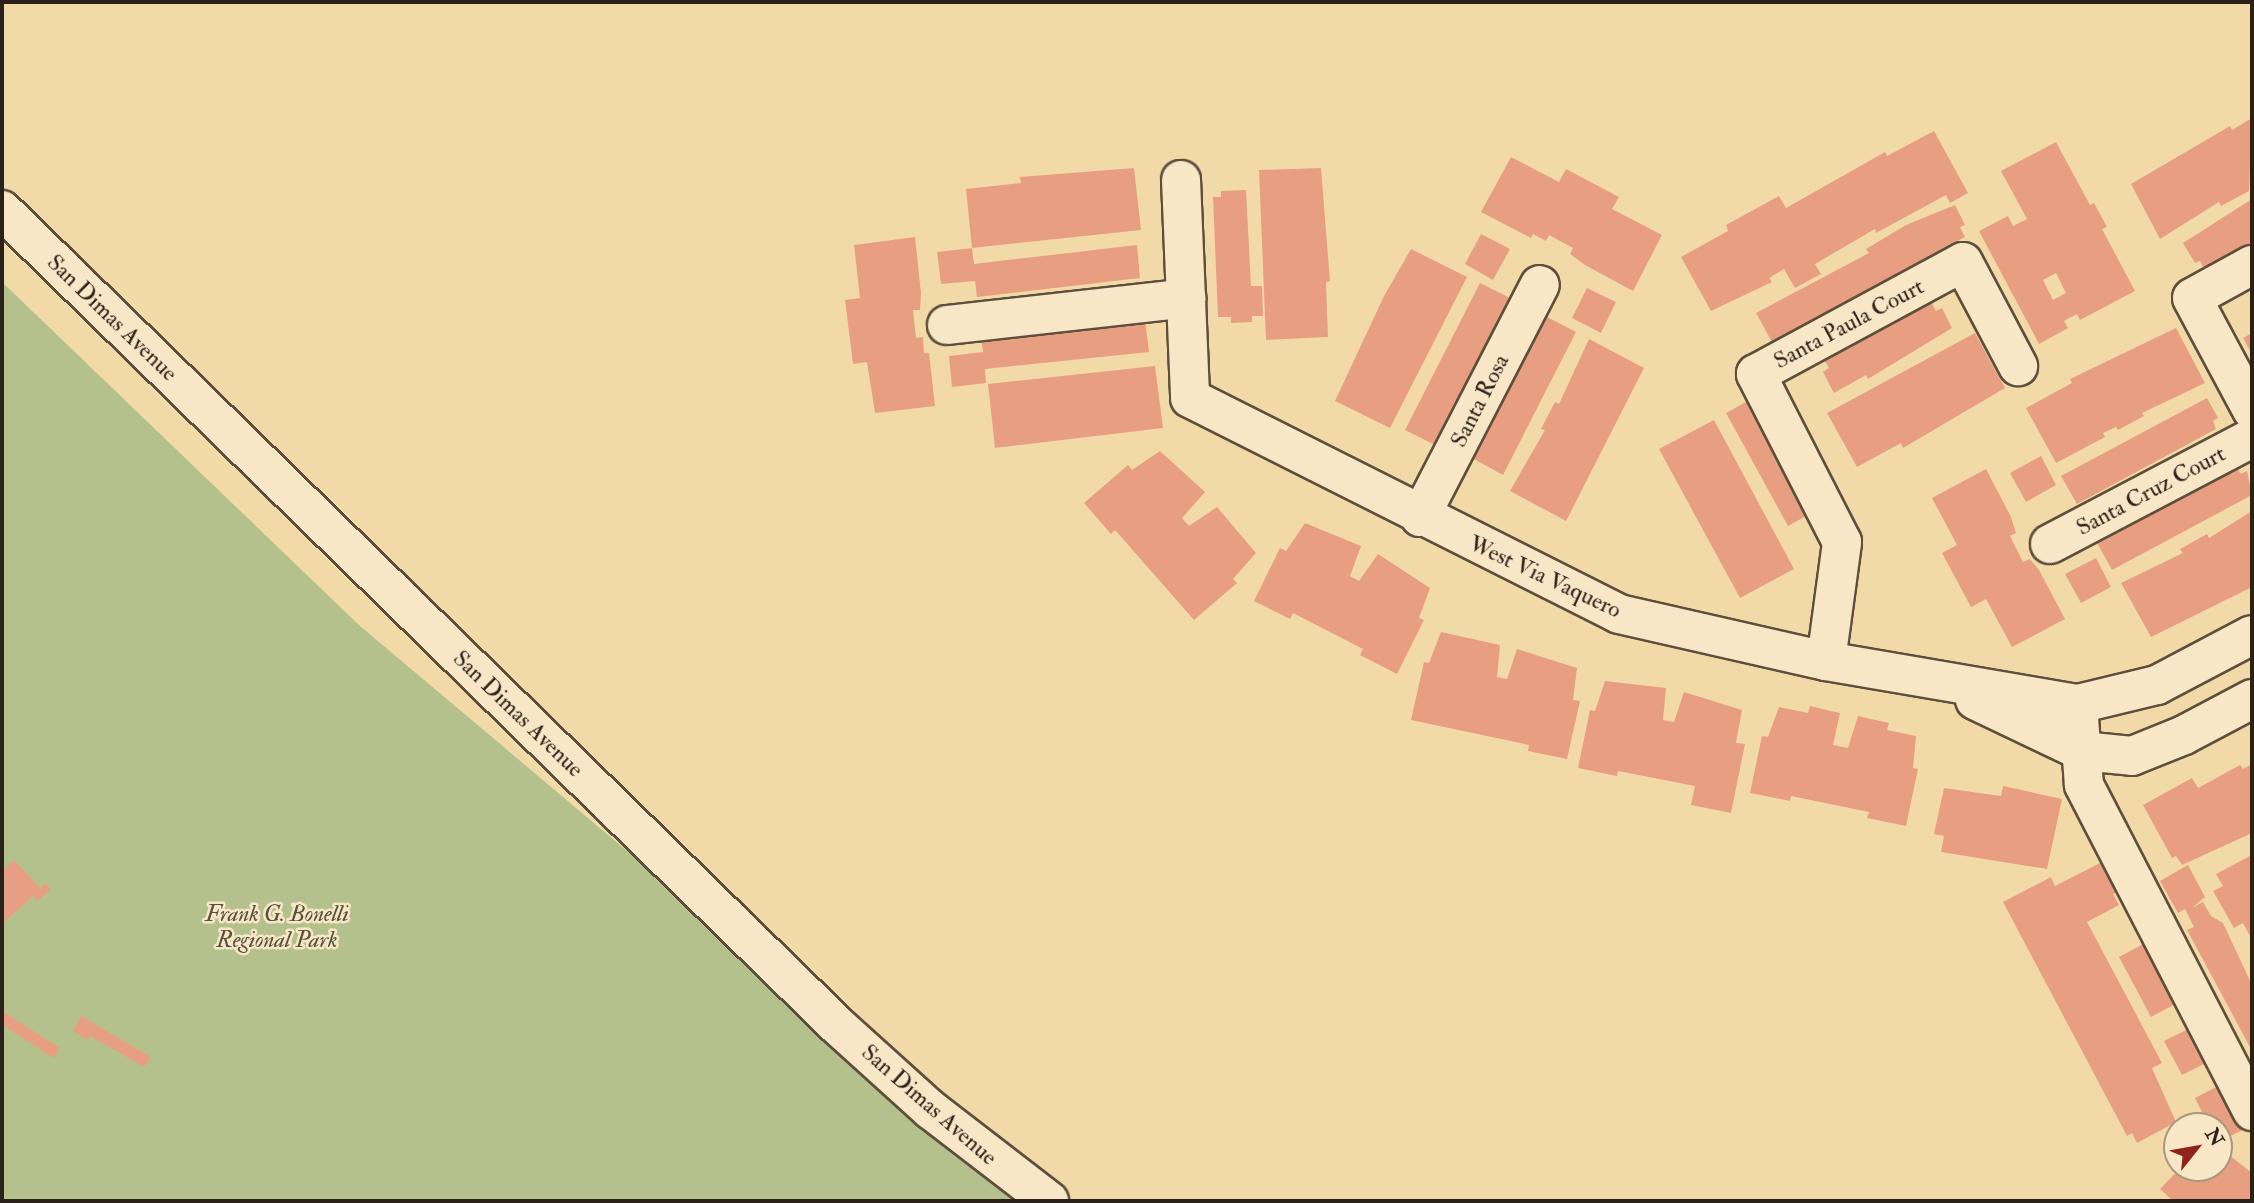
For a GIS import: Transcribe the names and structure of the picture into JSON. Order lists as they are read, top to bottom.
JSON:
{
  "streets": {
    "street": [
      "San Dimas Avenue",
      "Santa Paula Court",
      "Santa Rosa",
      "Santa Cruz Court",
      "West Via Vaquero"
    ]
  },
  "crossings": [
    ["Santa Paula Court", "West Via Vaquero"],
    ["Santa Rosa", "West Via Vaquero"]
  ],
  "parks": ["Frank G. Bonelli Regional Park"],
  "north": "top right"
}
